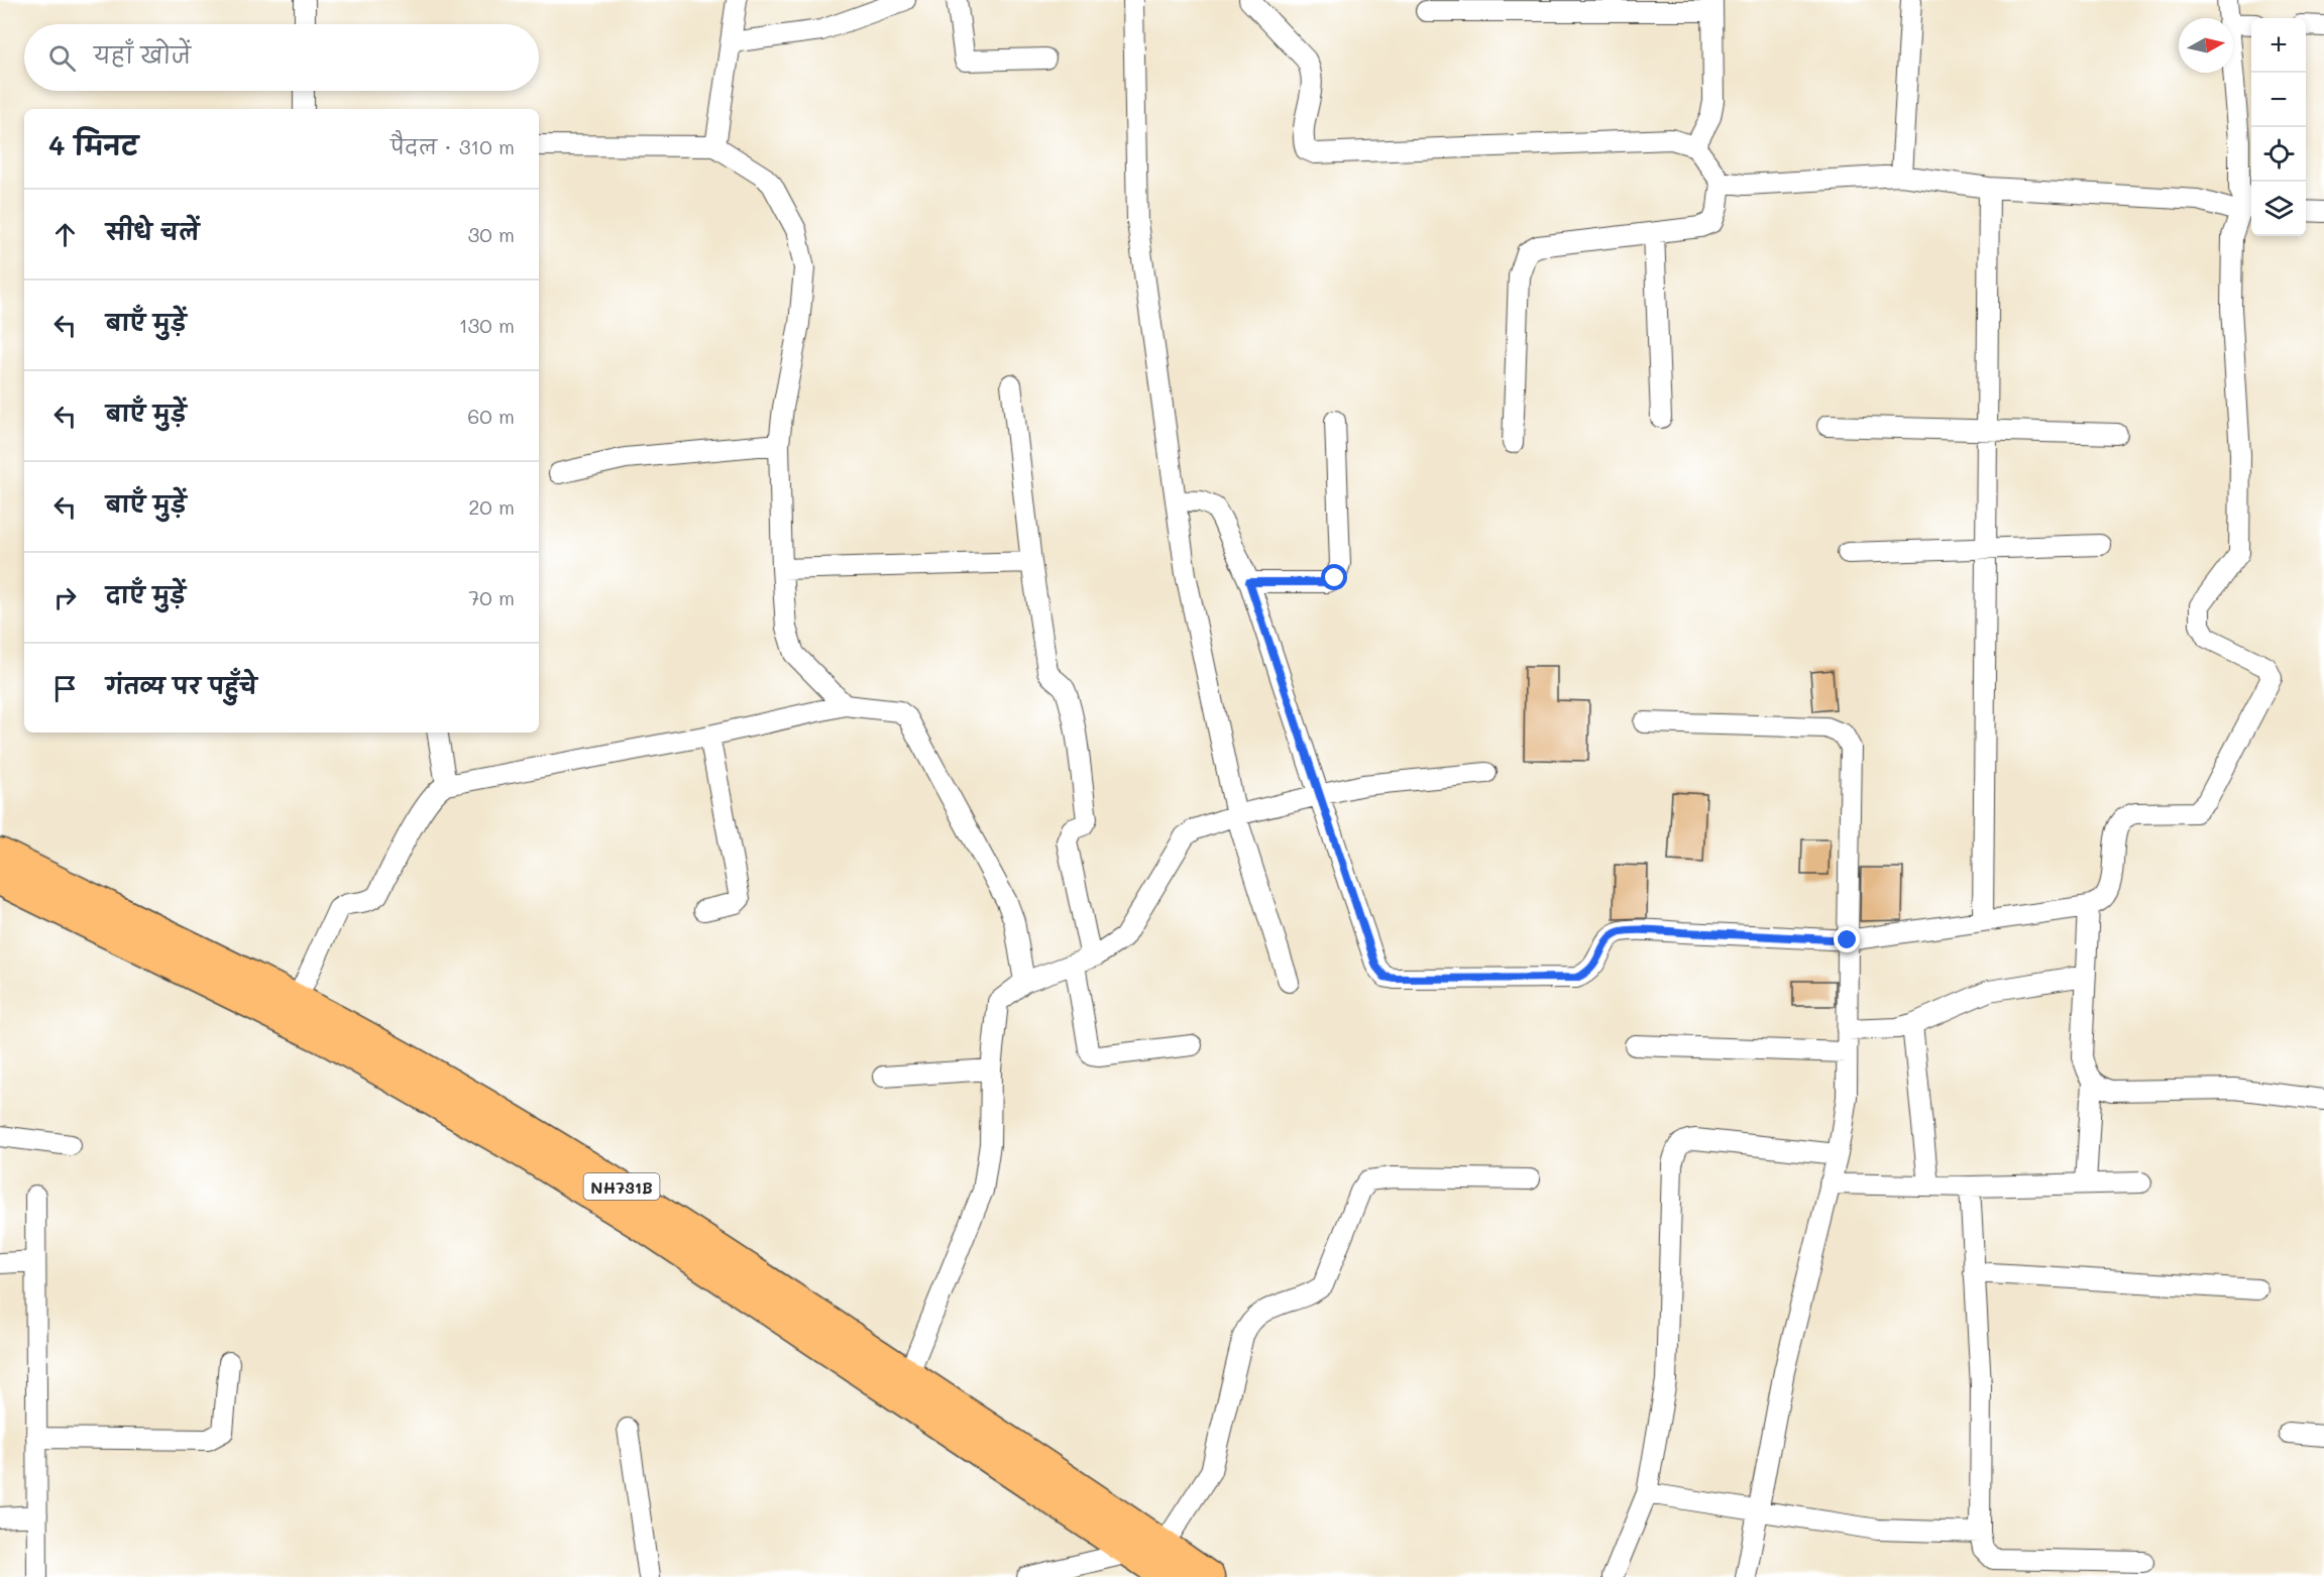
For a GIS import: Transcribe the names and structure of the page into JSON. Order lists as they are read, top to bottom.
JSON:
{
  "streets": {
    "highway": ["NH731B"]
  },
  "north": "right",
  "page": {
    "map_buttons": ["+", "−"],
    "search": "यहाँ खोजें",
    "heading": ["4 मिनट", "पैदल · 310 m"],
    "list": [
      ["सीधे चलें", "30 m"],
      ["बाएँ मुड़ें", "130 m"],
      ["बाएँ मुड़ें", "60 m"],
      ["बाएँ मुड़ें", "20 m"],
      ["दाएँ मुड़ें", "70 m"],
      "गंतव्य पर पहुँचे"
    ]
  }
}
